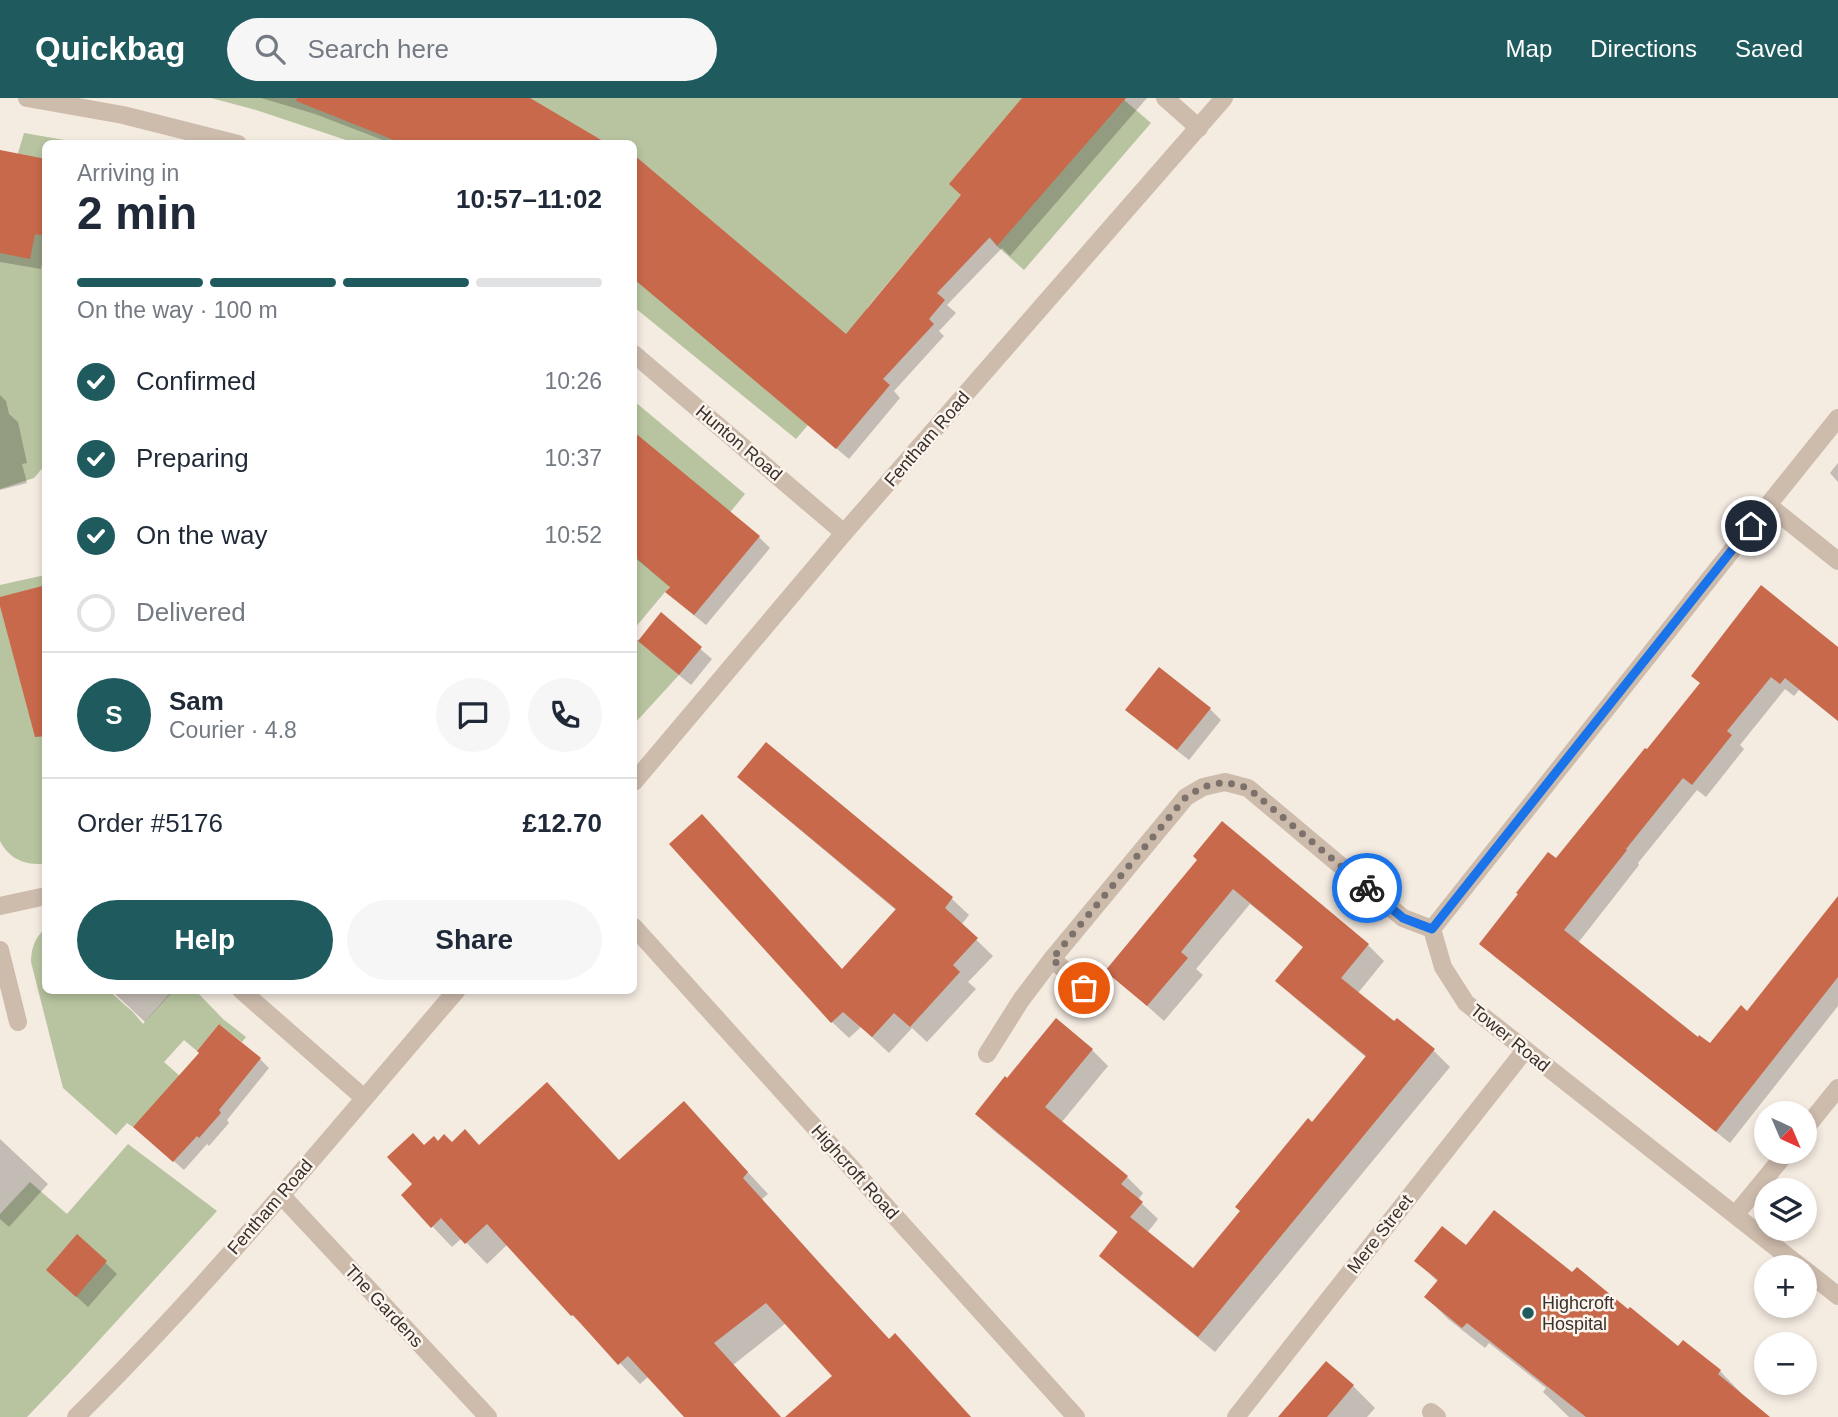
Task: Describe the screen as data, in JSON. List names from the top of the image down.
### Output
{
  "streets": {
    "street": [
      "Fentham Road",
      "Hunton Road",
      "Tower Road",
      "Highcroft Road",
      "Mere Street",
      "The Gardens"
    ]
  },
  "crossings": [
    ["Fentham Road", "Hunton Road"],
    ["Fentham Road", "The Gardens"],
    ["Tower Road", "Mere Street"]
  ],
  "places": ["Highcroft Hospital"],
  "north": "bottom right",
  "page": {
    "header": "Quickbag",
    "search": "Search here",
    "nav": ["Map", "Directions", "Saved"],
    "heading": ["2 min", "Arriving in", "10:57–11:02"],
    "panel": [
      "Sam",
      "Courier · 4.8",
      "Order #5176",
      "£12.70"
    ],
    "bar": "On the way · 100 m",
    "list": [
      ["Confirmed", "10:26"],
      ["Preparing", "10:37"],
      ["On the way", "10:52"],
      "Delivered"
    ],
    "round": "S",
    "buttons": ["Help", "Share"],
    "map_buttons": ["+", "−"]
  }
}
